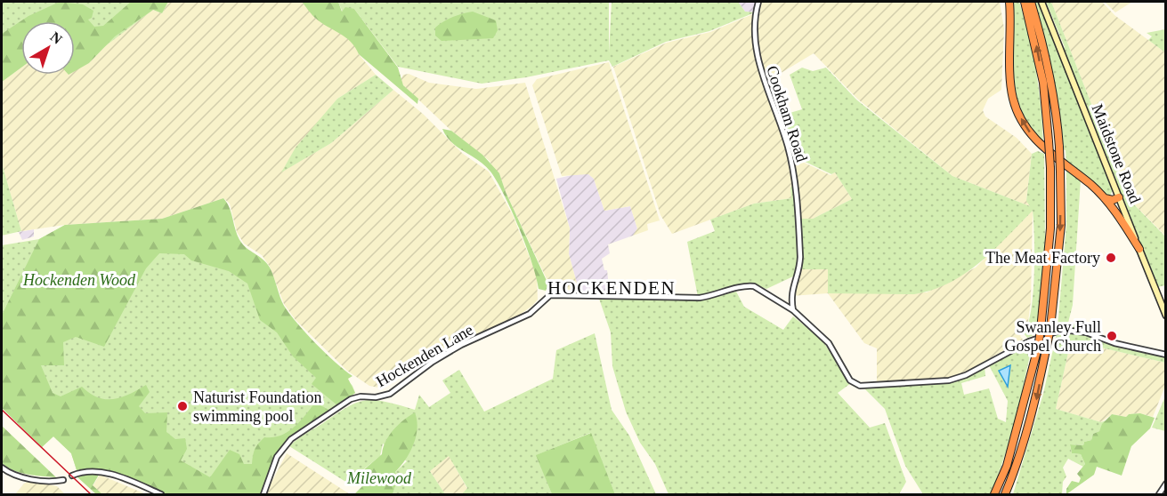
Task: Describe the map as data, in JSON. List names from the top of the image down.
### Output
{
  "streets": {
    "main road": ["Maidstone Road"],
    "street": ["Cookham Road", "Hockenden Lane"]
  },
  "districts": ["HOCKENDEN"],
  "parks": ["Hockenden Wood", "Milewood"],
  "places": ["The Meat Factory", "Swanley Full Gospel Church", "Naturist Foundation swimming pool"],
  "north": "top right"
}
